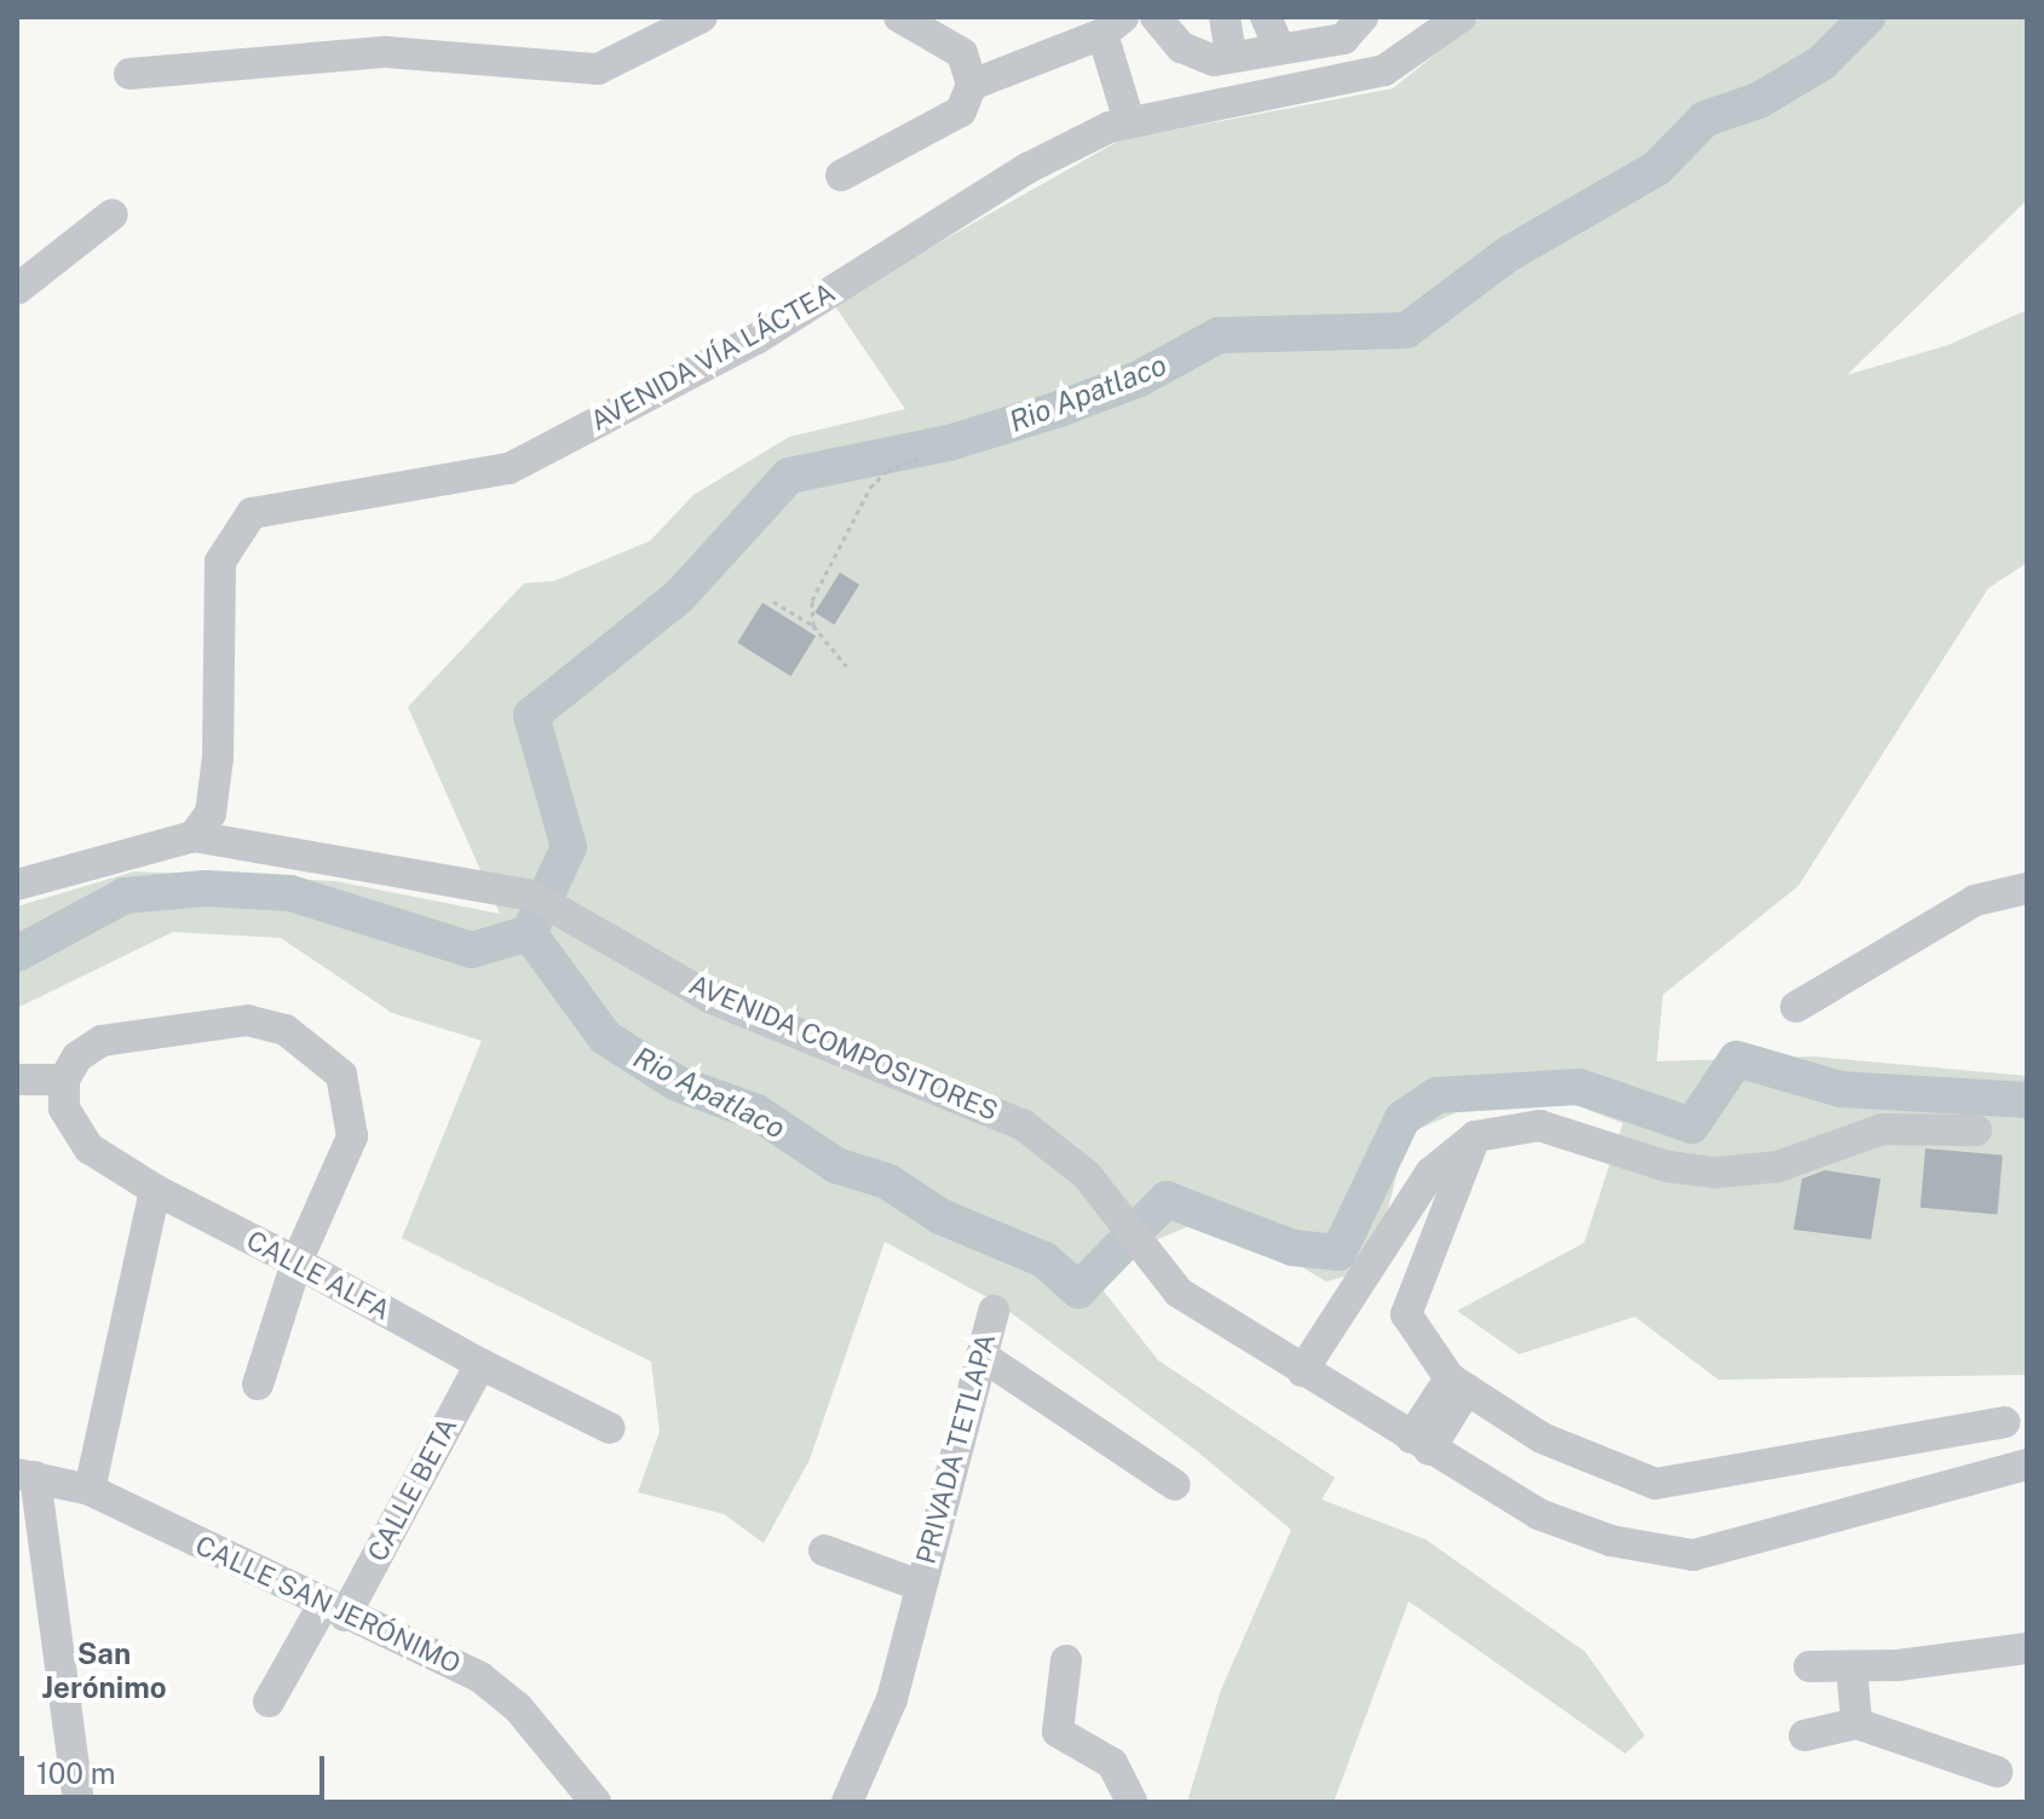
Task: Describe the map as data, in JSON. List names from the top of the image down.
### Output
{
  "streets": {
    "street": [
      "AVENIDA VÍA LÁCTEA",
      "AVENIDA COMPOSITORES",
      "CALLE ALFA",
      "PRIVADA TETLAPA",
      "CALLE BETA",
      "CALLE SAN JERÓNIMO"
    ]
  },
  "crossings": [
    ["AVENIDA VÍA LÁCTEA", "AVENIDA COMPOSITORES"],
    ["CALLE ALFA", "CALLE BETA"],
    ["CALLE BETA", "CALLE SAN JERÓNIMO"]
  ],
  "districts": ["San Jerónimo"],
  "water": ["Rio Apatlaco"],
  "scale_bar": "100 m"
}
